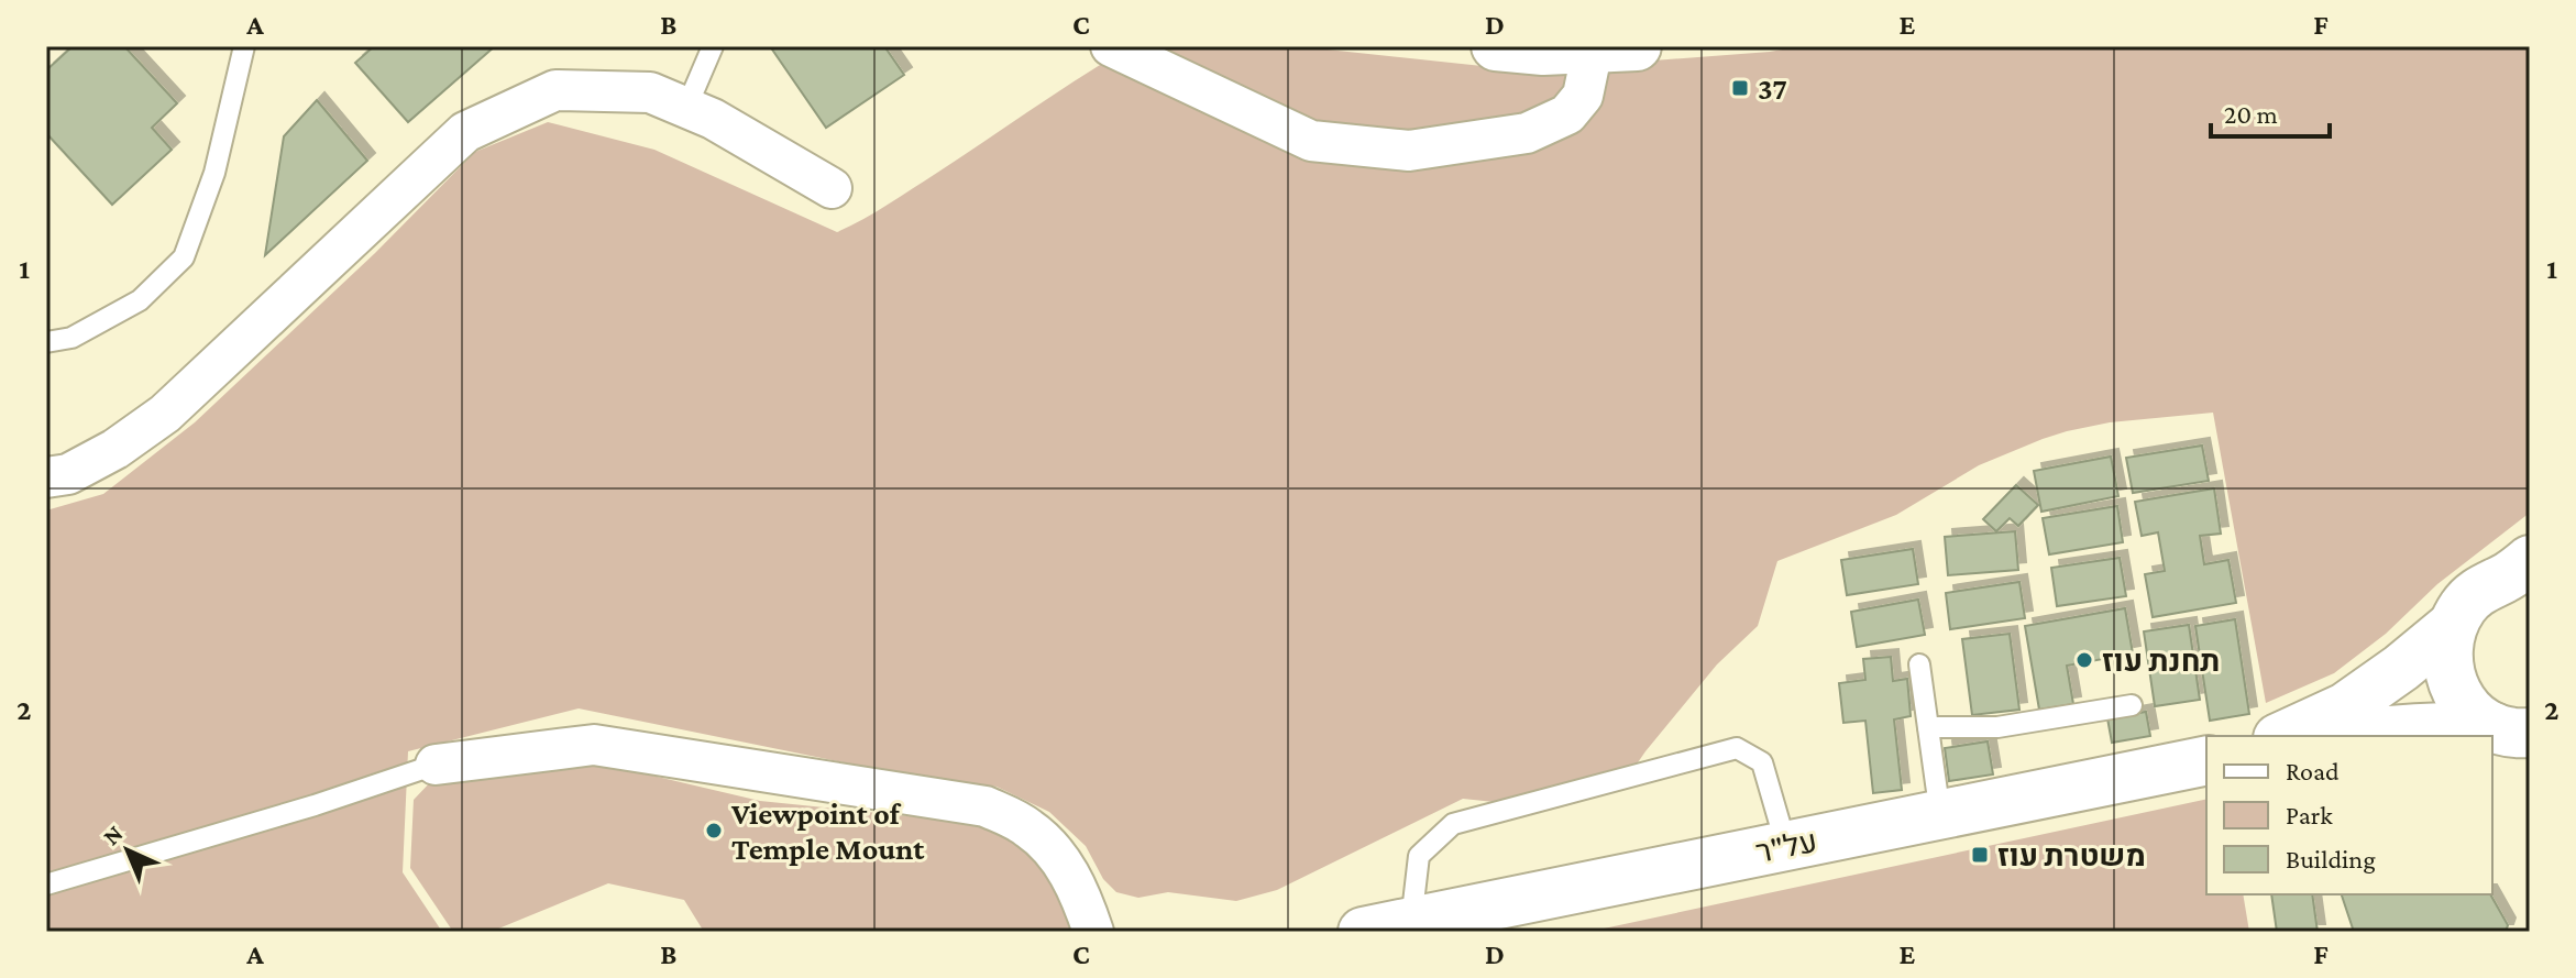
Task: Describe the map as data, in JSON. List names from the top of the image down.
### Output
{
  "streets": {
    "street": ["על\"ר"]
  },
  "places": {
    "transit": ["37", "משטרת עוז"],
    "other": ["תחנת עוז", "Viewpoint of Temple Mount"]
  },
  "legend": ["Road", "Park", "Building"],
  "scale_bar": "20 m",
  "north": "top left",
  "grid": {
    "columns": [
      "A",
      "B",
      "C",
      "D",
      "E",
      "F"
    ],
    "rows": ["1", "2"]
  }
}
